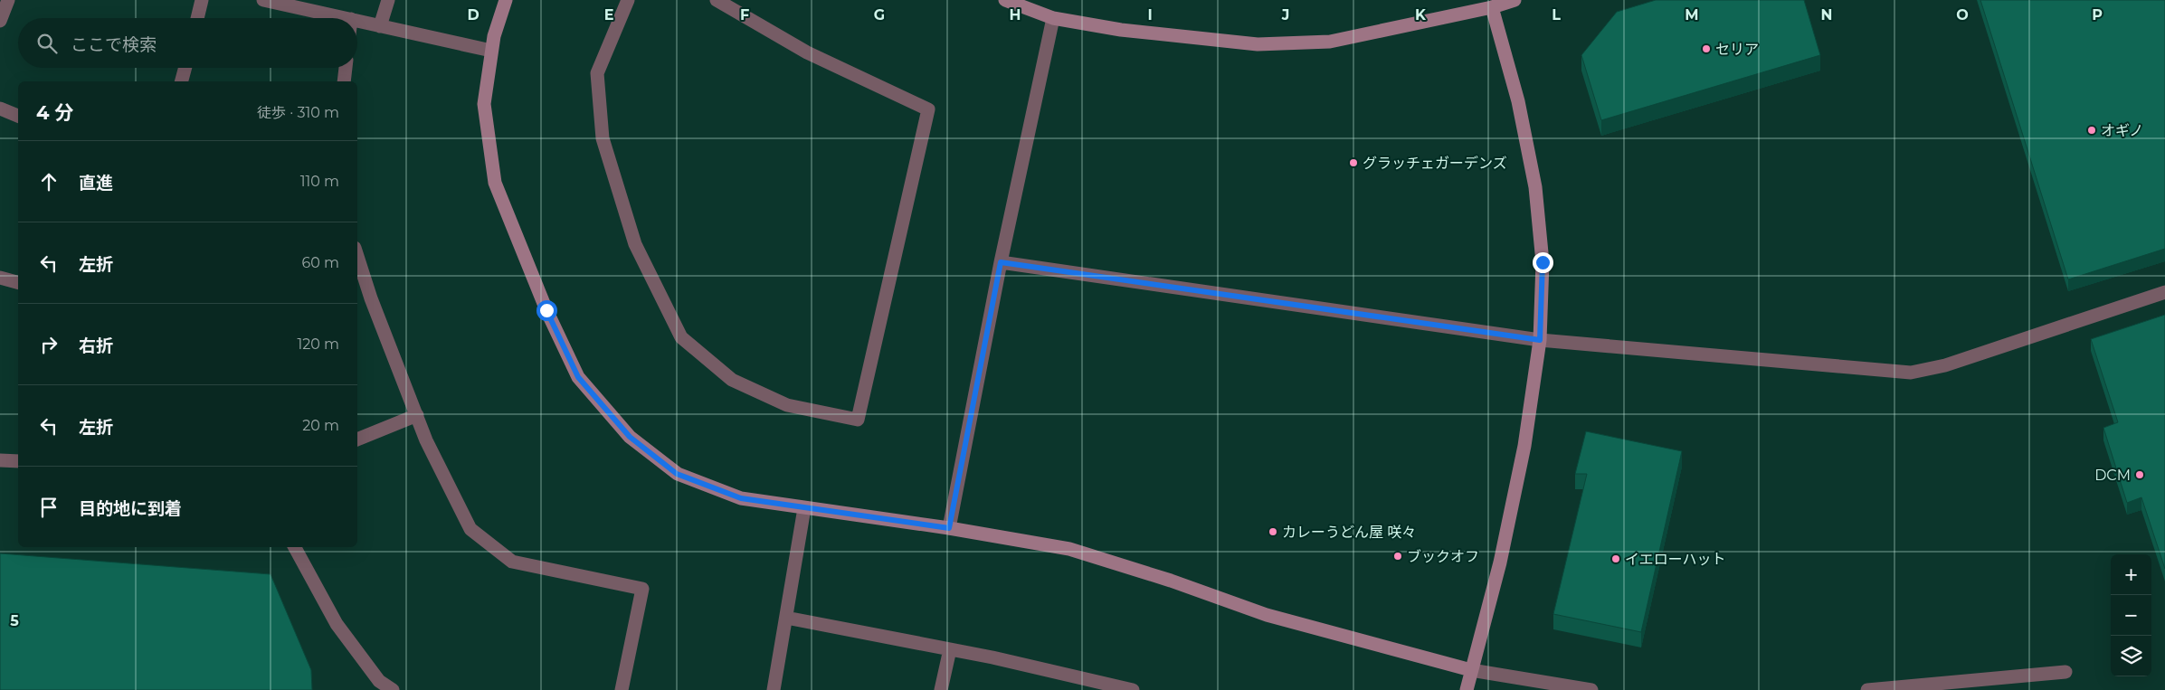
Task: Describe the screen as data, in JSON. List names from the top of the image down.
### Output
{
  "places": [
    "セリア",
    "オギノ",
    "グラッチェガーデンズ",
    "DCM",
    "カレーうどん屋 咲々",
    "ブックオフ",
    "イエローハット"
  ],
  "page": {
    "search": "ここで検索",
    "heading": ["4 分", "徒歩 · 310 m"],
    "list": [
      ["直進", "110 m"],
      ["左折", "60 m"],
      ["右折", "120 m"],
      ["左折", "20 m"],
      "目的地に到着"
    ],
    "map_buttons": ["+", "−"]
  },
  "grid": {
    "columns": [
      "D",
      "E",
      "F",
      "G",
      "H",
      "I",
      "J",
      "K",
      "L",
      "M",
      "N",
      "O",
      "P"
    ],
    "rows": ["5"]
  }
}
